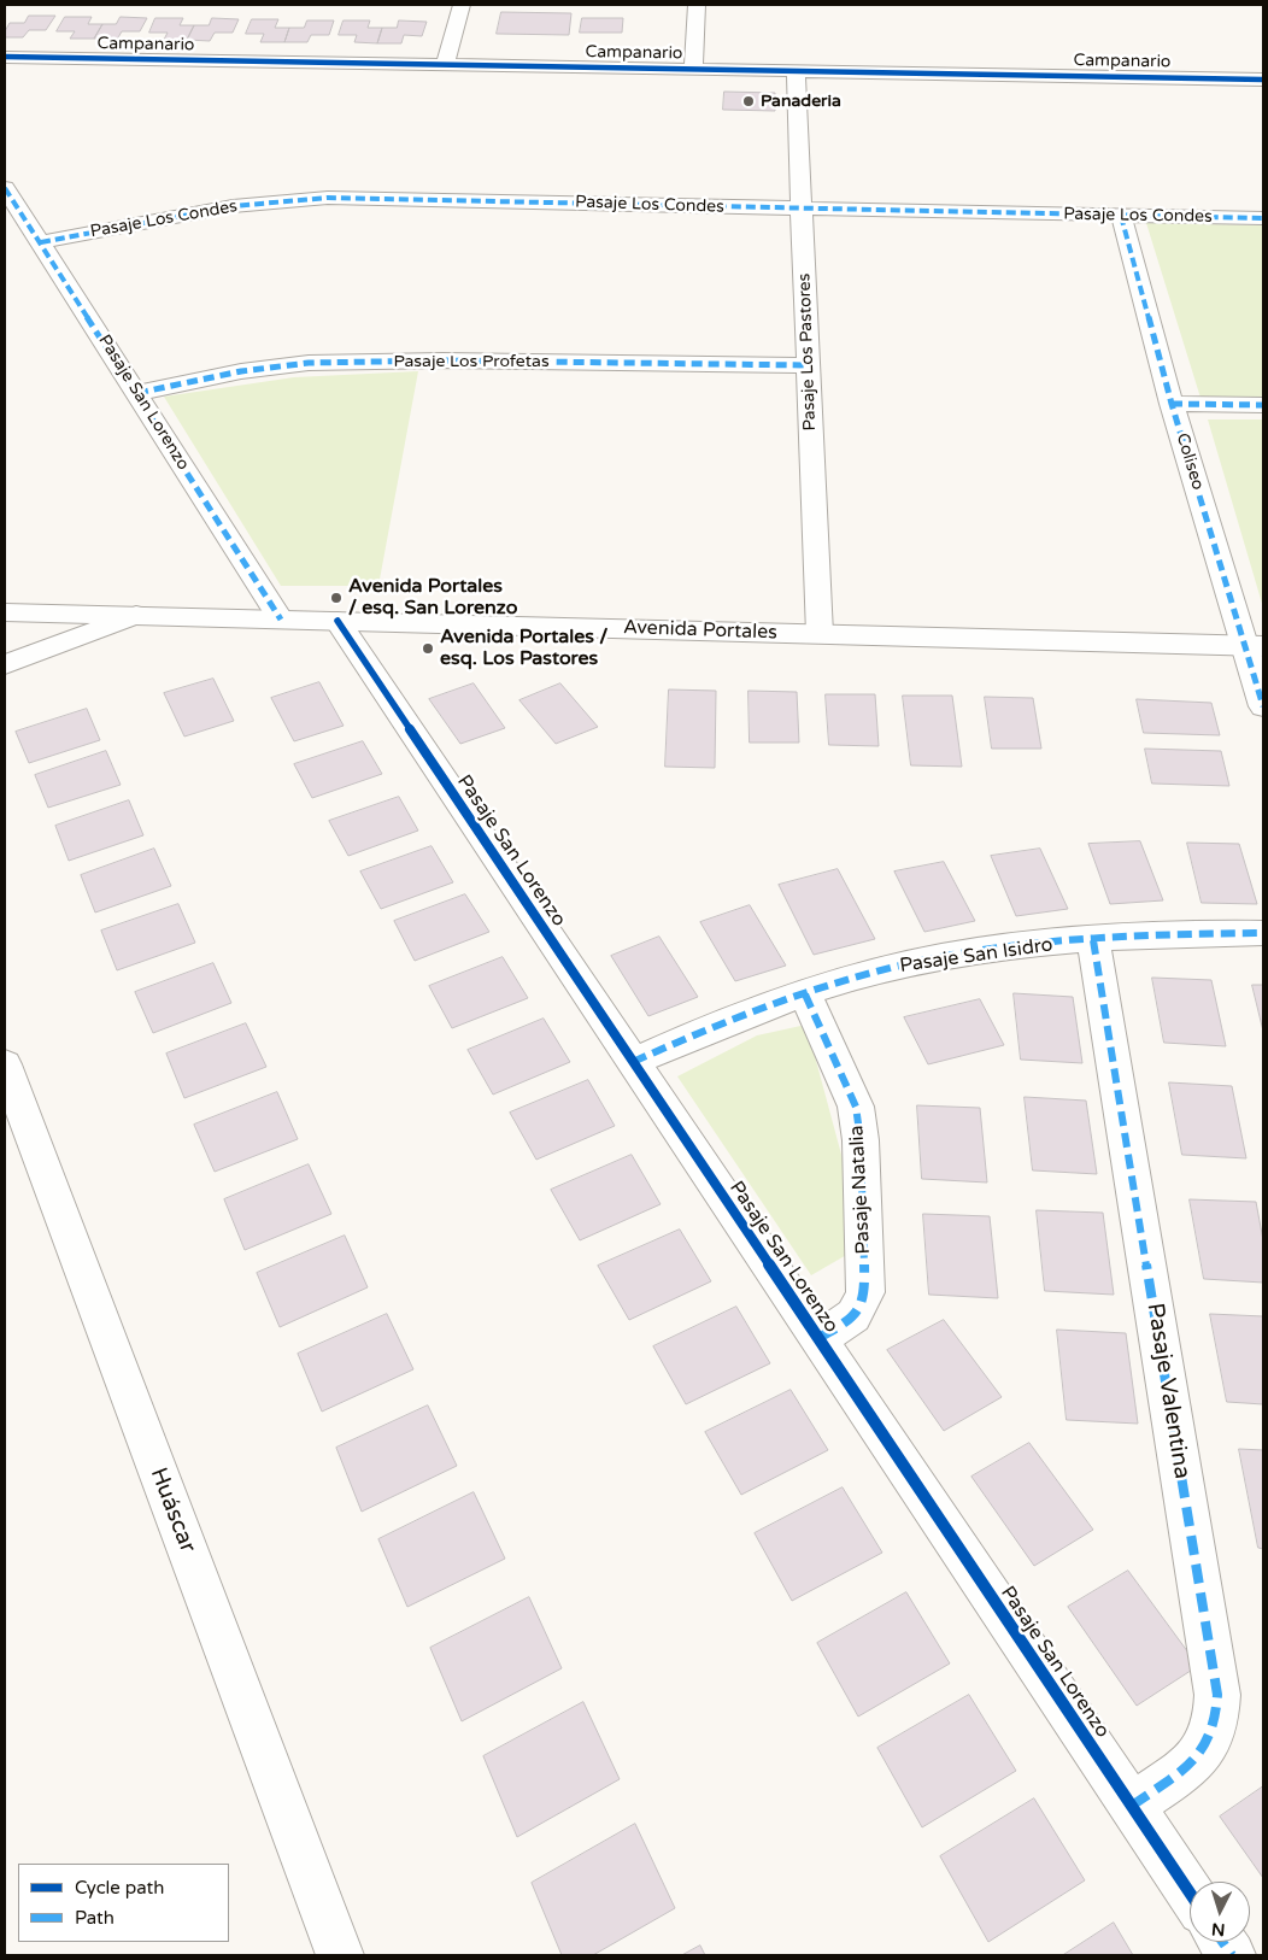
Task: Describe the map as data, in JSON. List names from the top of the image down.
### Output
{
  "streets": {
    "street": [
      "Campanario",
      "Pasaje Los Condes",
      "Pasaje Los Pastores",
      "Pasaje Los Profetas",
      "Pasaje San Lorenzo",
      "Coliseo",
      "Avenida Portales",
      "Pasaje San Isidro",
      "Pasaje Natalia",
      "Pasaje Valentina",
      "Huáscar"
    ]
  },
  "crossings": [
    ["Campanario", "Pasaje Los Pastores"],
    ["Pasaje Los Condes", "Pasaje Los Pastores"],
    ["Pasaje Los Condes", "Pasaje San Lorenzo"],
    ["Pasaje Los Condes", "Coliseo"],
    ["Pasaje Los Pastores", "Pasaje Los Profetas"],
    ["Pasaje Los Pastores", "Avenida Portales"],
    ["Pasaje Los Profetas", "Pasaje San Lorenzo"],
    ["Pasaje San Lorenzo", "Avenida Portales"],
    ["Pasaje San Lorenzo", "Pasaje San Isidro"],
    ["Pasaje San Lorenzo", "Pasaje Natalia"],
    ["Pasaje San Lorenzo", "Pasaje Valentina"],
    ["Coliseo", "Avenida Portales"],
    ["Pasaje San Isidro", "Pasaje Natalia"],
    ["Pasaje San Isidro", "Pasaje Valentina"]
  ],
  "places": ["Panaderia", "Avenida Portales / esq. San Lorenzo", "Avenida Portales / esq. Los Pastores"],
  "legend": ["Cycle path", "Path"],
  "north": "bottom"
}
